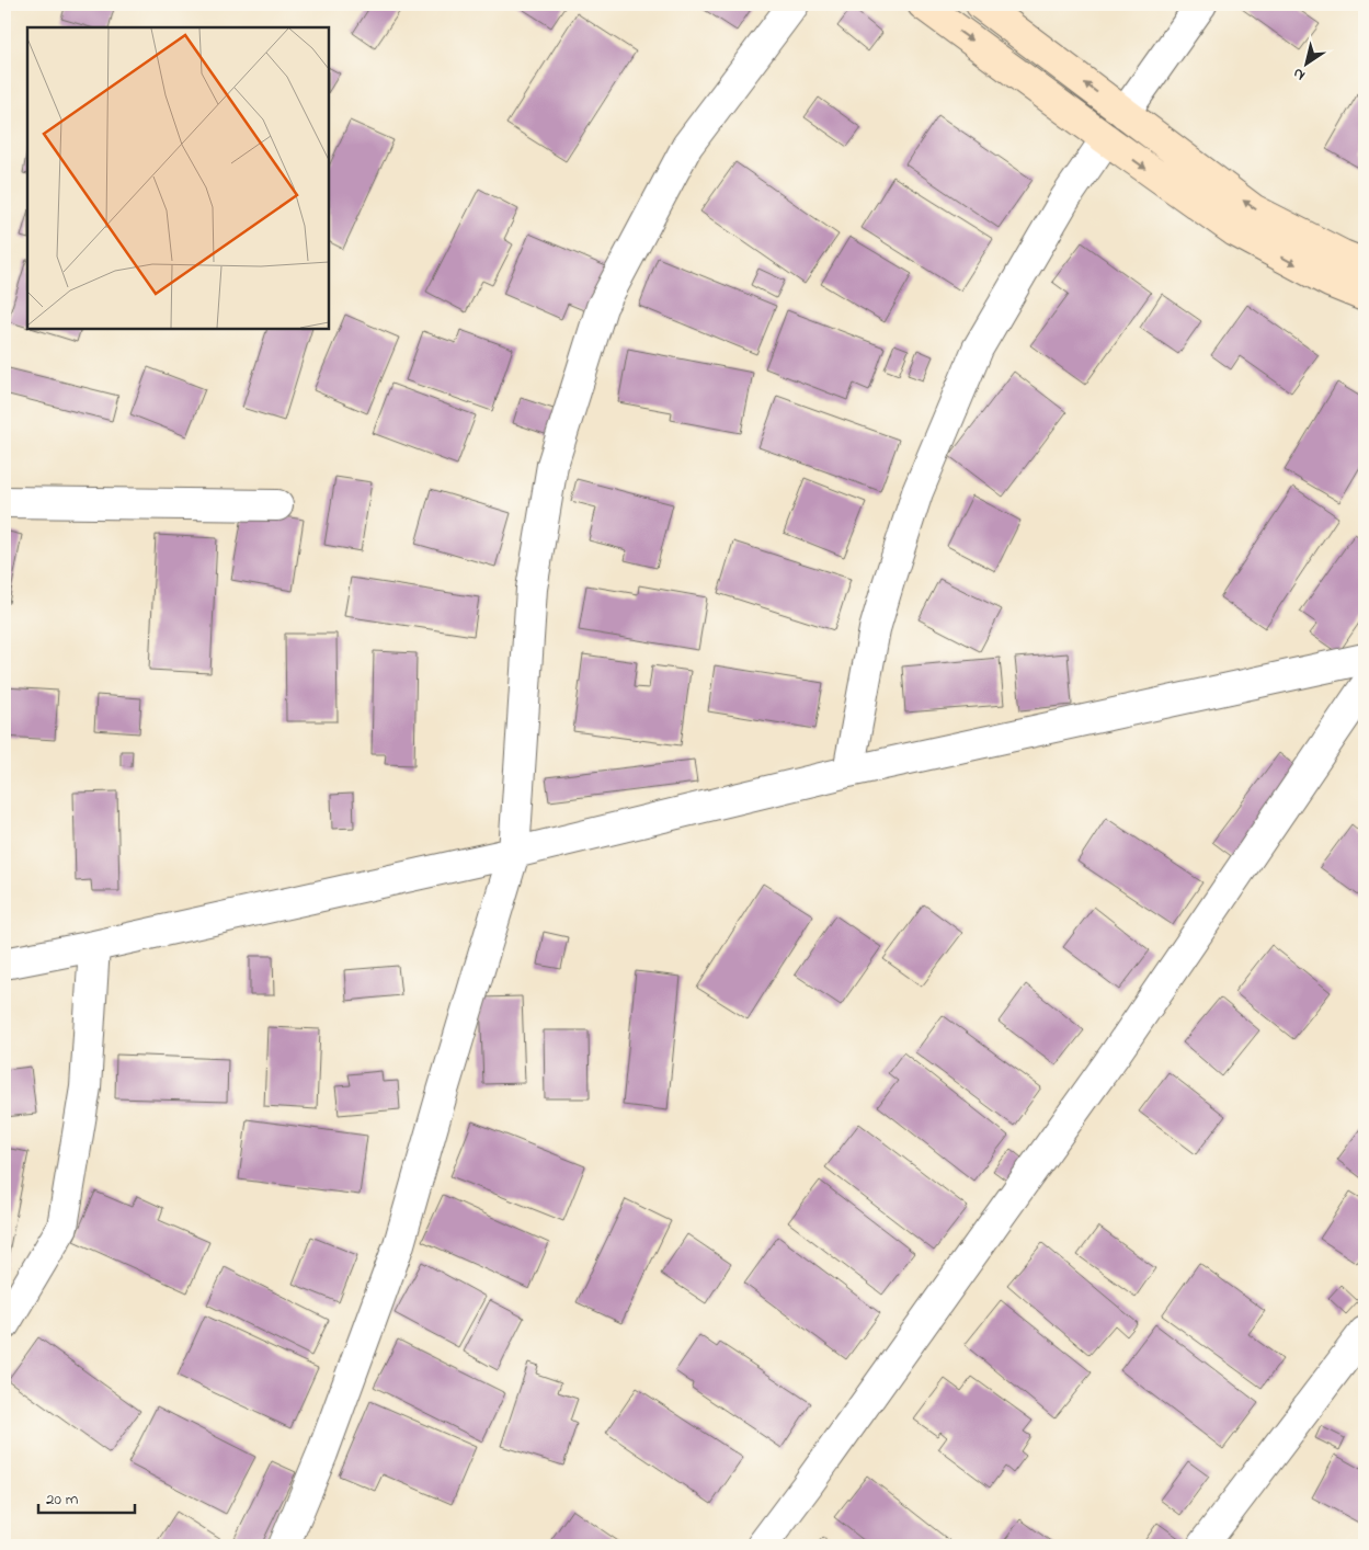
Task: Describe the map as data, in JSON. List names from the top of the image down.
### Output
{
  "scale_bar": "20 m",
  "north": "bottom left"
}
